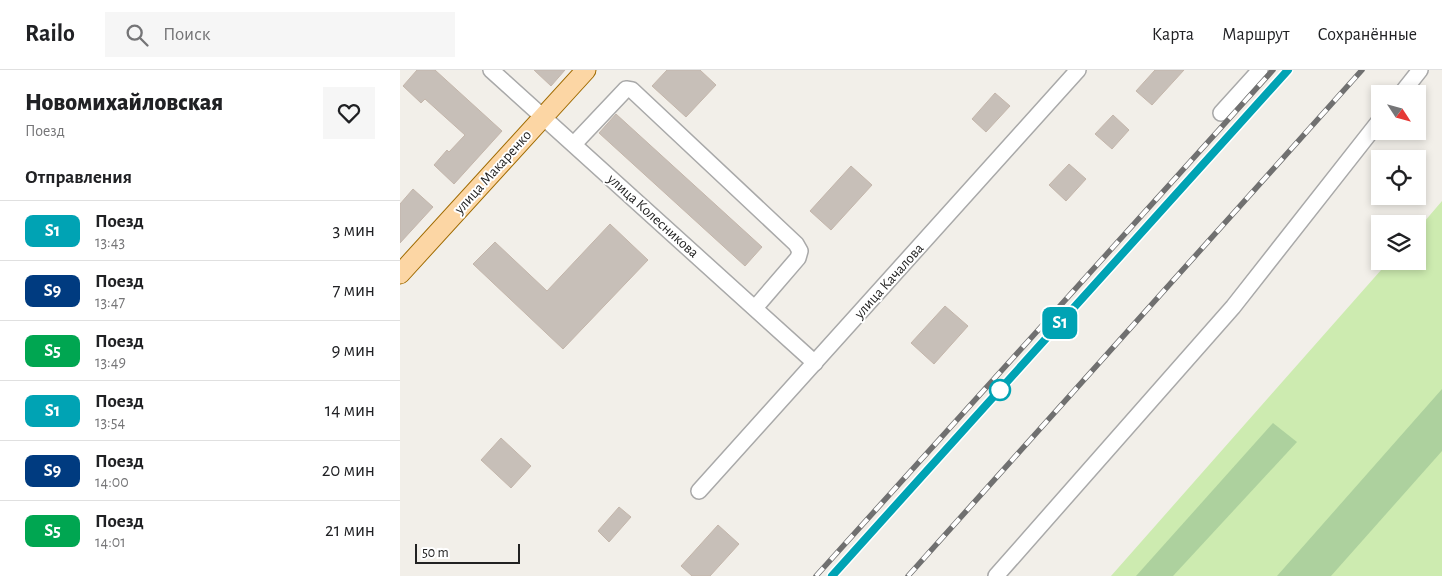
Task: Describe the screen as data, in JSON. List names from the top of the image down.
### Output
{
  "streets": {
    "main road": ["улица Макаренко"],
    "street": ["улица Колесникова", "улица Качалова"]
  },
  "crossings": [
    ["улица Макаренко", "улица Колесникова"],
    ["улица Колесникова", "улица Качалова"]
  ],
  "scale_bar": "50 m",
  "north": "bottom right",
  "page": {
    "header": "Railo",
    "search": "Поиск",
    "nav": ["Карта", "Маршрут", "Сохранённые"],
    "heading": [
      ["Новомихайловская", "Поезд"],
      "Отправления"
    ],
    "on_map": "S1",
    "list": [
      {
        "mark": "S1",
        "name": "Поезд",
        "note": "13:43",
        "value": "3 мин"
      },
      {
        "mark": "S9",
        "name": "Поезд",
        "note": "13:47",
        "value": "7 мин"
      },
      {
        "mark": "S5",
        "name": "Поезд",
        "note": "13:49",
        "value": "9 мин"
      },
      {
        "mark": "S1",
        "name": "Поезд",
        "note": "13:54",
        "value": "14 мин"
      },
      {
        "mark": "S9",
        "name": "Поезд",
        "note": "14:00",
        "value": "20 мин"
      },
      {
        "mark": "S5",
        "name": "Поезд",
        "note": "14:01",
        "value": "21 мин"
      }
    ],
    "scale": "50 m"
  }
}
